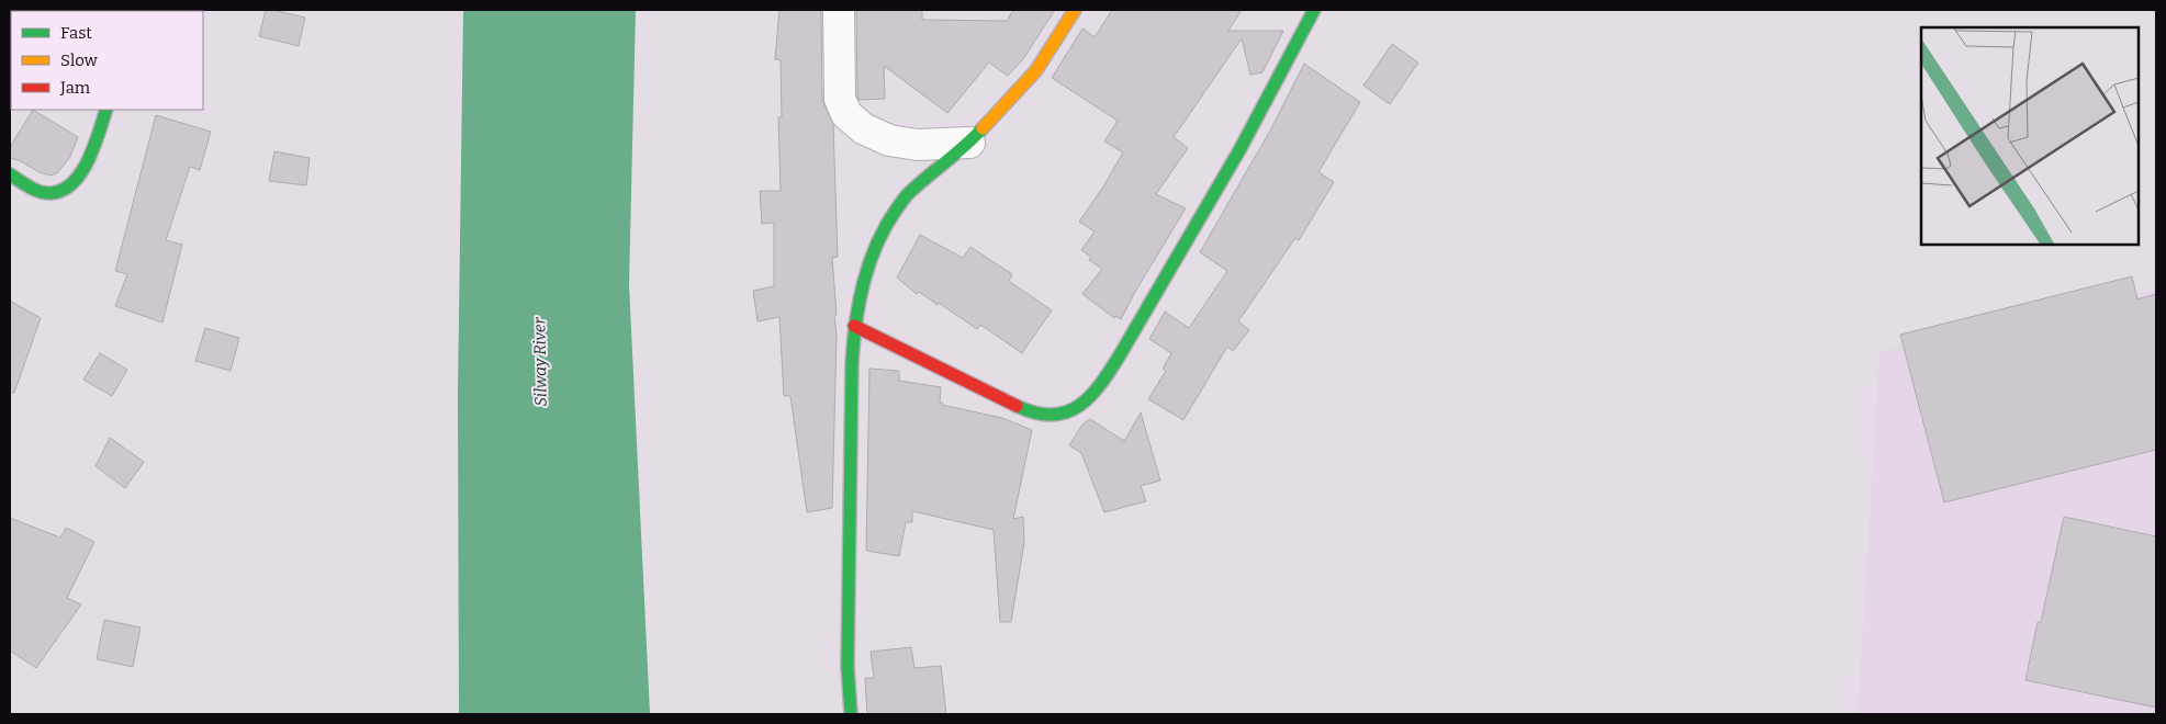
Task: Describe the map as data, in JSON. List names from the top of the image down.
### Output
{
  "water": ["Silway River"],
  "legend": ["Fast", "Slow", "Jam"]
}
